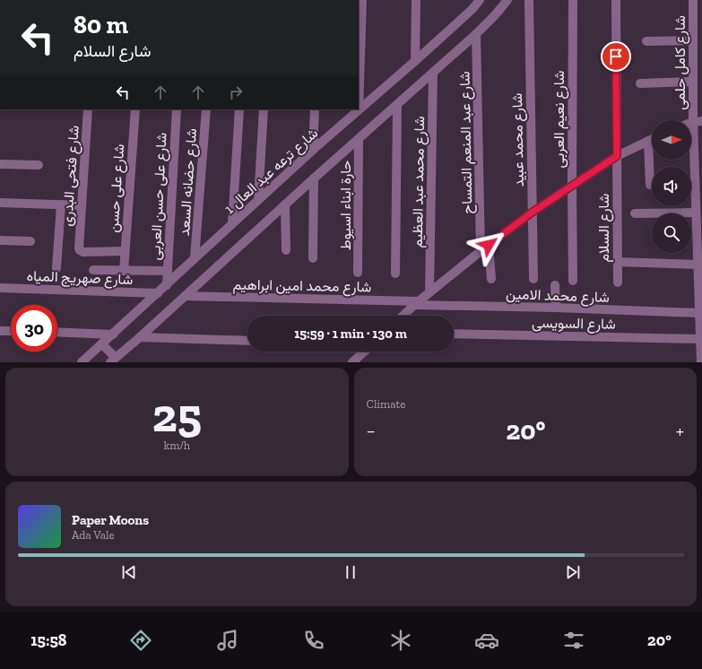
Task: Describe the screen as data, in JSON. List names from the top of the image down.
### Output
{
  "streets": {
    "street": [
      "شارع كامل حلمى",
      "شارع نعيم العربى",
      "شارع محمد عبيد",
      "شارع عبد المنعم التمساح",
      "شارع ترعه عبد العال 1",
      "شارع فتحى البدرى",
      "شارع حضانه السعد",
      "شارع محمد عبد العظيم",
      "شارع على حسن",
      "شارع على حسن العربى",
      "حارة ابناء اسيوط",
      "شارع السلام",
      "شارع صهريج المياه",
      "شارع محمد امين ابراهيم",
      "شارع محمد الامين",
      "شارع السويسى"
    ]
  },
  "crossings": [
    ["شارع كامل حلمى", "شارع محمد الامين"],
    ["شارع كامل حلمى", "شارع السويسى"],
    ["شارع ترعه عبد العال 1", "شارع حضانه السعد"],
    ["شارع ترعه عبد العال 1", "شارع على حسن العربى"],
    ["شارع ترعه عبد العال 1", "شارع صهريج المياه"],
    ["شارع فتحى البدرى", "شارع على حسن"],
    ["شارع محمد امين ابراهيم", "شارع محمد الامين"]
  ],
  "north": "right",
  "page": {
    "turn": ["80 m", "شارع السلام"],
    "limit": "30",
    "trip": "15:59 · 1 min · 130 m",
    "tile": [
      ["25", "km/h"],
      "Climate"
    ],
    "heat": ["−", "20°", "+"],
    "song": ["Paper Moons", "Ada Vale"],
    "tabs": ["15:58", "20°"]
  }
}
